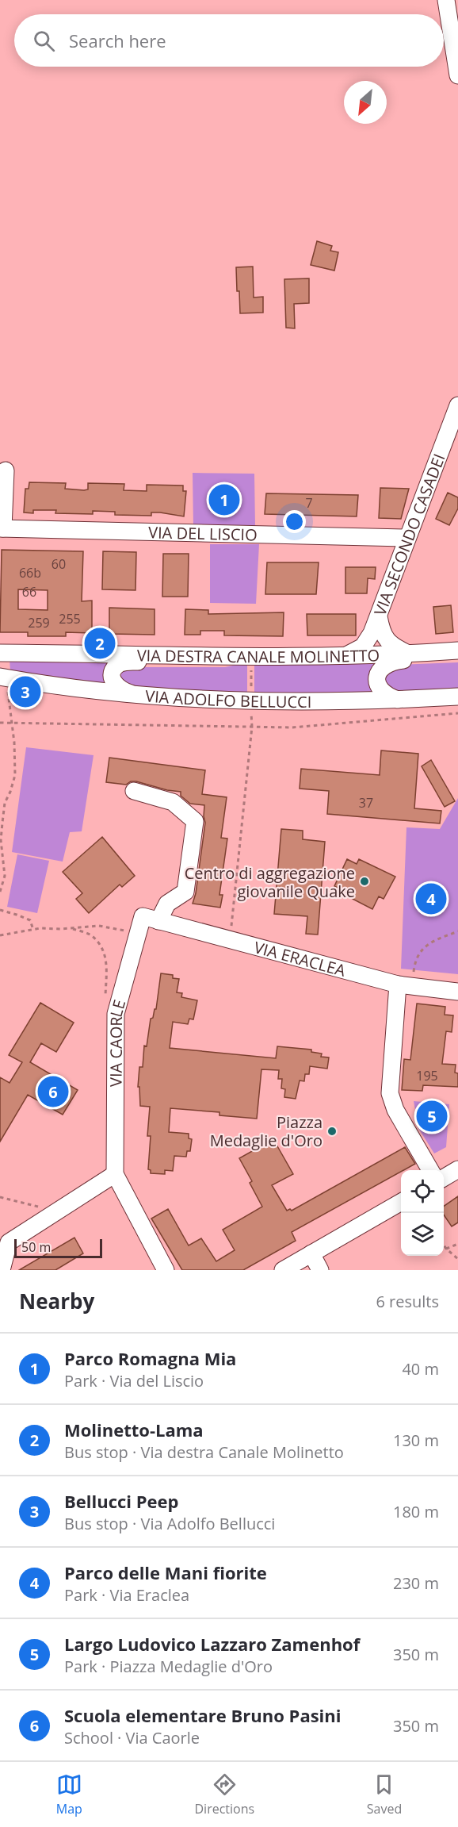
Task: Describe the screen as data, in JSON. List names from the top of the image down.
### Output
{
  "streets": {
    "street": [
      "VIA DEL LISCIO",
      "VIA SECONDO CASADEI",
      "VIA DESTRA CANALE MOLINETTO",
      "VIA ADOLFO BELLUCCI",
      "VIA ERACLEA",
      "VIA CAORLE"
    ]
  },
  "crossings": [
    ["VIA DEL LISCIO", "VIA SECONDO CASADEI"],
    ["VIA SECONDO CASADEI", "VIA DESTRA CANALE MOLINETTO"],
    ["VIA ERACLEA", "VIA CAORLE"]
  ],
  "places": ["Centro di aggregazione giovanile Quake", "Piazza Medaglie d'Oro"],
  "house_numbers": [
    "7",
    "60",
    "66b",
    "66",
    "255",
    "259",
    "37",
    "195"
  ],
  "scale_bar": "50 m",
  "north": "bottom left",
  "page": {
    "search": "Search here",
    "pins": [
      "1",
      "2",
      "3",
      "4",
      "6",
      "5"
    ],
    "scale": "50 m",
    "heading": ["Nearby", "6 results"],
    "list": [
      {
        "mark": "1",
        "name": "Parco Romagna Mia",
        "note": "Park · Via del Liscio",
        "value": "40 m"
      },
      {
        "mark": "2",
        "name": "Molinetto-Lama",
        "note": "Bus stop · Via destra Canale Molinetto",
        "value": "130 m"
      },
      {
        "mark": "3",
        "name": "Bellucci Peep",
        "note": "Bus stop · Via Adolfo Bellucci",
        "value": "180 m"
      },
      {
        "mark": "4",
        "name": "Parco delle Mani fiorite",
        "note": "Park · Via Eraclea",
        "value": "230 m"
      },
      {
        "mark": "5",
        "name": "Largo Ludovico Lazzaro Zamenhof",
        "note": "Park · Piazza Medaglie d'Oro",
        "value": "350 m"
      },
      {
        "mark": "6",
        "name": "Scuola elementare Bruno Pasini",
        "note": "School · Via Caorle",
        "value": "350 m"
      }
    ],
    "nav": ["Map", "Directions", "Saved"]
  }
}
